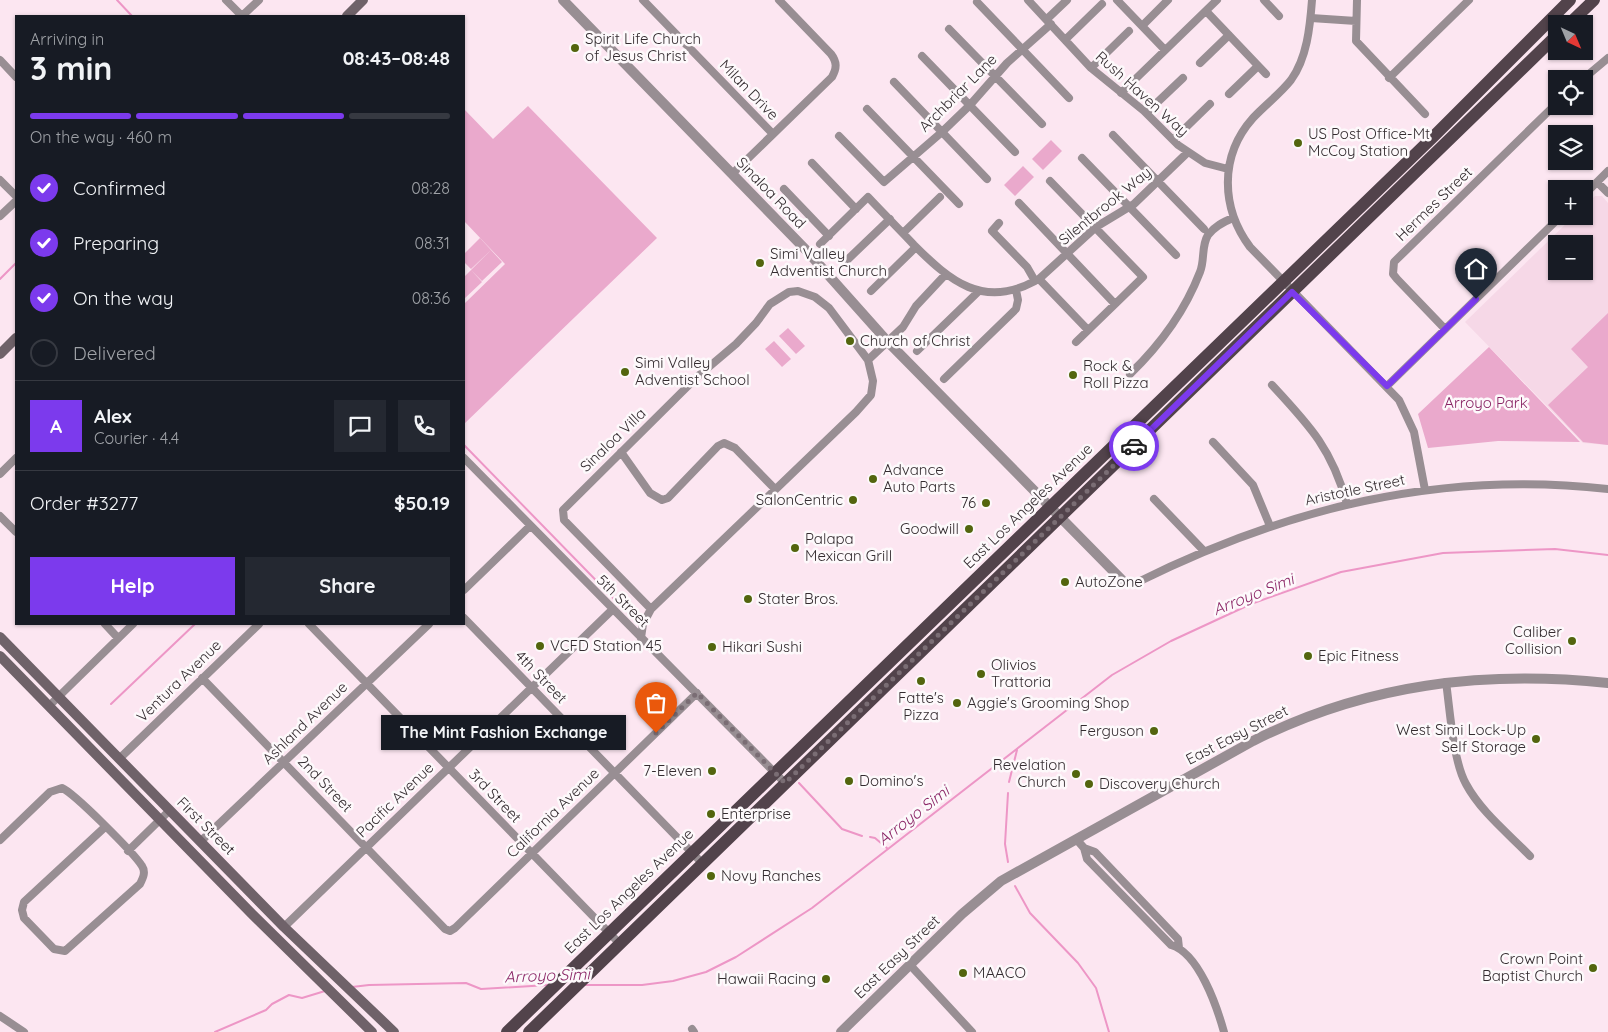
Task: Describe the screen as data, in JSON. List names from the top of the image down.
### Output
{
  "streets": {
    "main road": ["East Los Angeles Avenue", "First Street"],
    "street": [
      "Milan Drive",
      "Archbriar Lane",
      "Rush Haven Way",
      "Sinaloa Road",
      "Hermes Street",
      "Silentbrook Way",
      "Sinaloa Villa",
      "Aristotle Street",
      "5th Street",
      "4th Street",
      "Ventura Avenue",
      "Ashland Avenue",
      "East Easy Street",
      "2nd Street",
      "3rd Street",
      "Pacific Avenue",
      "California Avenue"
    ]
  },
  "crossings": [
    ["Archbriar Lane", "Rush Haven Way"],
    ["Rush Haven Way", "Silentbrook Way"],
    ["Sinaloa Road", "Aristotle Street"],
    ["Sinaloa Road", "East Los Angeles Avenue"],
    ["Sinaloa Villa", "5th Street"],
    ["East Los Angeles Avenue", "5th Street"],
    ["East Los Angeles Avenue", "4th Street"],
    ["East Los Angeles Avenue", "3rd Street"],
    ["5th Street", "Pacific Avenue"],
    ["5th Street", "California Avenue"],
    ["4th Street", "Pacific Avenue"],
    ["4th Street", "California Avenue"],
    ["Ventura Avenue", "2nd Street"],
    ["Ventura Avenue", "First Street"],
    ["Ashland Avenue", "2nd Street"],
    ["Ashland Avenue", "3rd Street"],
    ["Ashland Avenue", "First Street"],
    ["2nd Street", "Pacific Avenue"],
    ["2nd Street", "California Avenue"],
    ["3rd Street", "Pacific Avenue"],
    ["3rd Street", "California Avenue"],
    ["Pacific Avenue", "First Street"]
  ],
  "water": ["Arroyo Simi"],
  "parks": ["Arroyo Park"],
  "places": [
    "Spirit Life Church of Jesus Christ",
    "US Post Office-Mt McCoy Station",
    "Simi Valley Adventist Church",
    "Church of Christ",
    "Simi Valley Adventist School",
    "Rock & Roll Pizza",
    "Advance Auto Parts",
    "SalonCentric",
    "76",
    "Goodwill",
    "Palapa Mexican Grill",
    "AutoZone",
    "Stater Bros.",
    "Caliber Collision",
    "VCFD Station 45",
    "Hikari Sushi",
    "Epic Fitness",
    "Olivios Trattoria",
    "Fatte's Pizza",
    "Aggie's Grooming Shop",
    "Ferguson",
    "The Mint Fashion Exchange",
    "West Simi Lock-Up Self Storage",
    "7-Eleven",
    "Revelation Church",
    "Domino's",
    "Discovery Church",
    "Enterprise",
    "Novy Ranches",
    "Crown Point Baptist Church",
    "MAACO",
    "Hawaii Racing"
  ],
  "north": "bottom right",
  "page": {
    "map_buttons": ["+", "−"],
    "heading": ["3 min", "Arriving in", "08:43–08:48"],
    "panel": [
      "Alex",
      "Courier · 4.4",
      "Order #3277",
      "$50.19"
    ],
    "bar": "On the way · 460 m",
    "list": [
      ["Confirmed", "08:28"],
      ["Preparing", "08:31"],
      ["On the way", "08:36"],
      "Delivered"
    ],
    "round": "A",
    "buttons": ["Help", "Share"],
    "bubble": "The Mint Fashion Exchange"
  }
}
